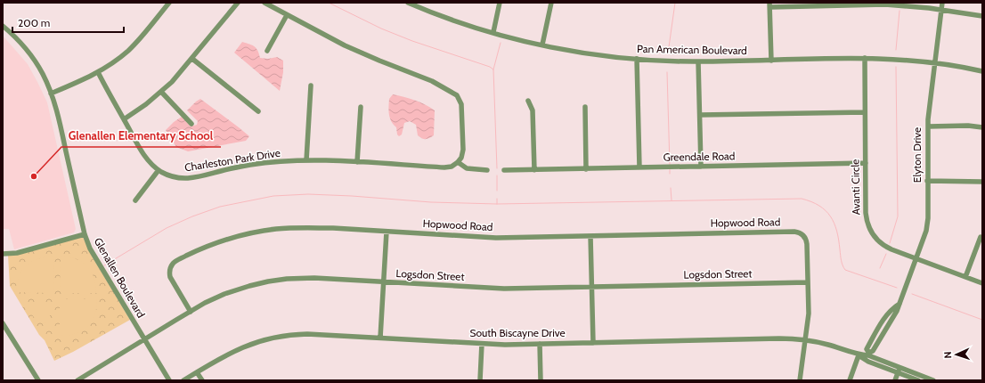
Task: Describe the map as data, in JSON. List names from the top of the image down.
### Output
{
  "streets": {
    "street": [
      "Pan American Boulevard",
      "Elyton Drive",
      "Greendale Road",
      "Charleston Park Drive",
      "Avanti Circle",
      "Hopwood Road",
      "Logsdon Street",
      "Glenallen Boulevard",
      "South Biscayne Drive"
    ]
  },
  "crossings": [
    ["Pan American Boulevard", "Elyton Drive"],
    ["Pan American Boulevard", "Avanti Circle"],
    ["Elyton Drive", "Avanti Circle"],
    ["Elyton Drive", "South Biscayne Drive"],
    ["Greendale Road", "Avanti Circle"],
    ["Hopwood Road", "Logsdon Street"],
    ["Logsdon Street", "Glenallen Boulevard"]
  ],
  "places": ["Glenallen Elementary School"],
  "scale_bar": "200 m",
  "north": "left"
}
